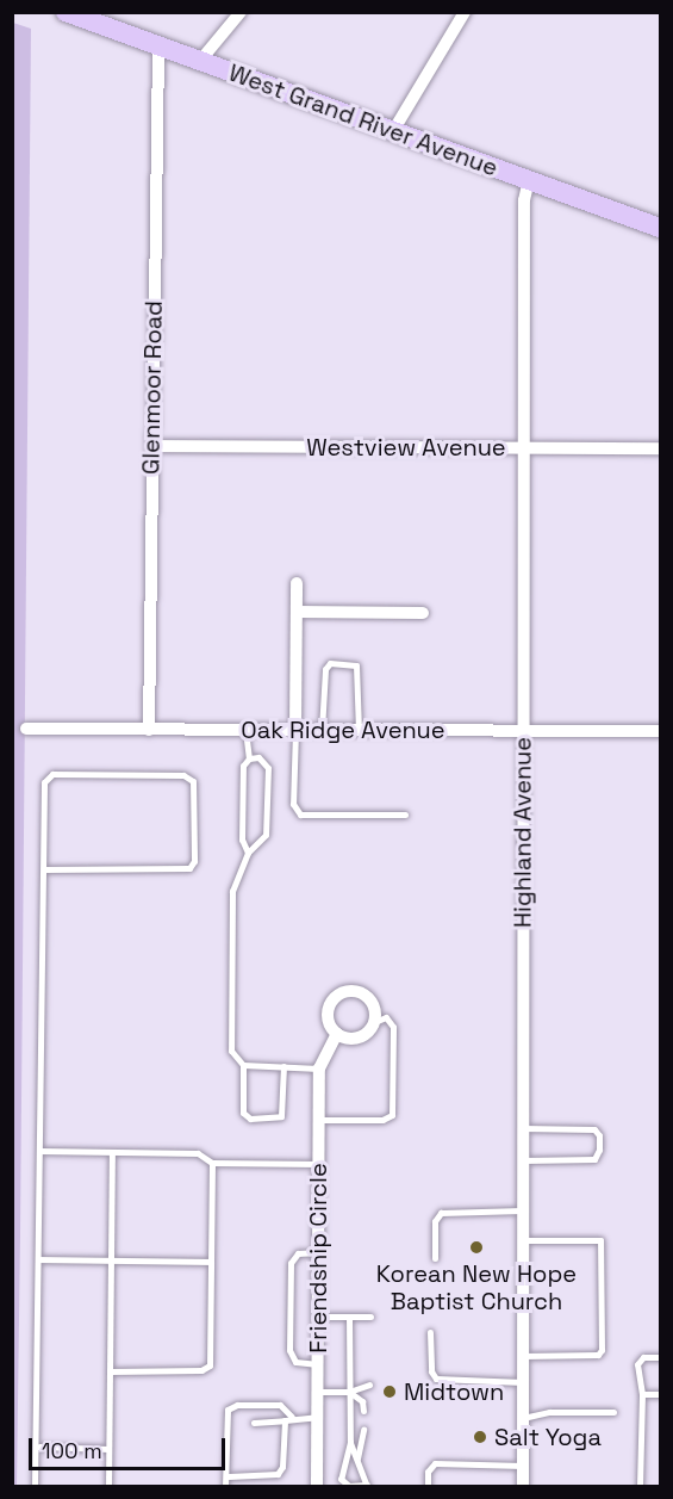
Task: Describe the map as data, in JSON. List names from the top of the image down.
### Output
{
  "streets": {
    "main road": ["West Grand River Avenue"],
    "street": [
      "Glenmoor Road",
      "Westview Avenue",
      "Oak Ridge Avenue",
      "Highland Avenue",
      "Friendship Circle"
    ]
  },
  "crossings": [
    ["West Grand River Avenue", "Glenmoor Road"],
    ["West Grand River Avenue", "Highland Avenue"],
    ["Glenmoor Road", "Westview Avenue"],
    ["Glenmoor Road", "Oak Ridge Avenue"],
    ["Westview Avenue", "Highland Avenue"],
    ["Oak Ridge Avenue", "Highland Avenue"]
  ],
  "places": ["Korean New Hope Baptist Church", "Midtown", "Salt Yoga"],
  "scale_bar": "100 m"
}
